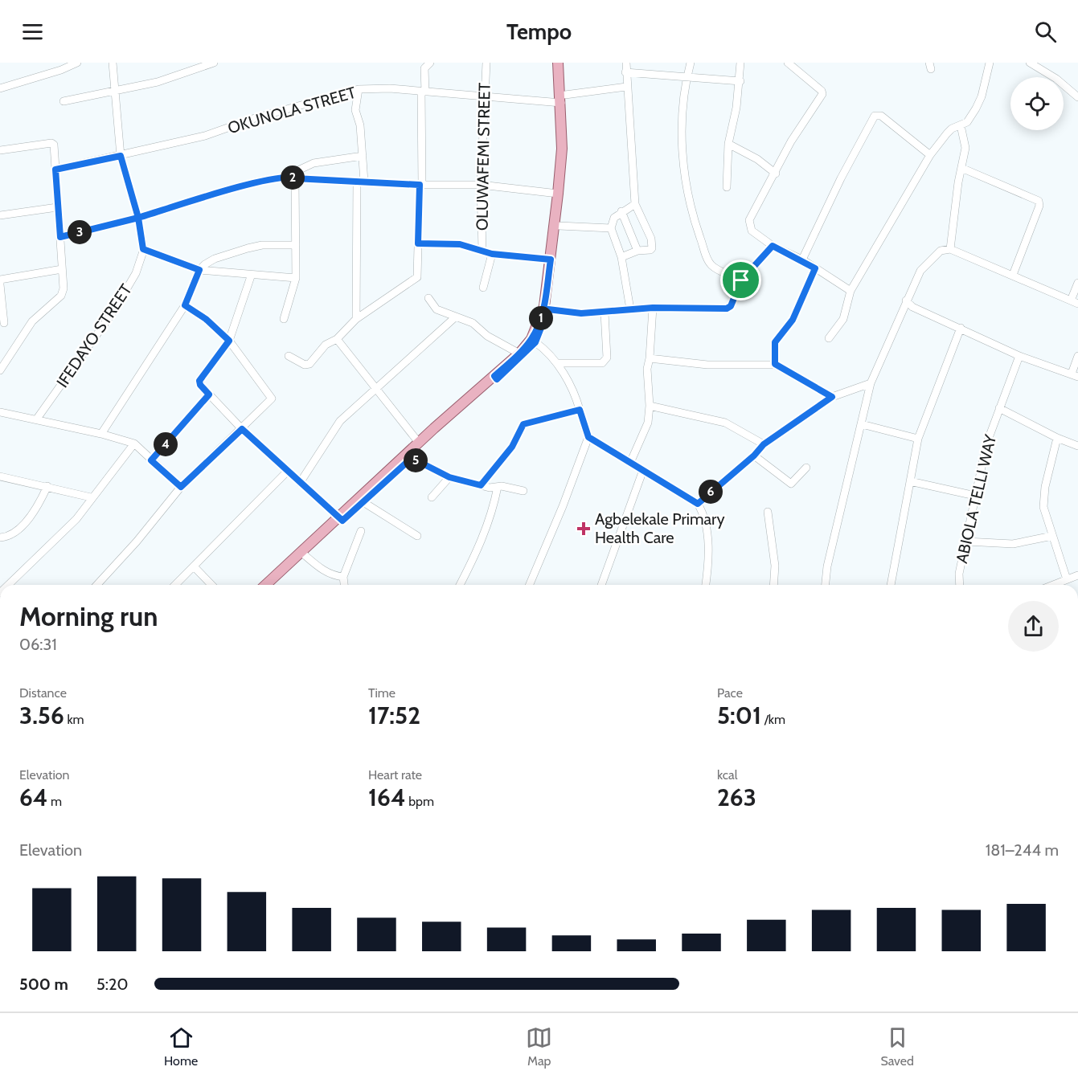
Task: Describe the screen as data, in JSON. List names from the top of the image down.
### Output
{
  "streets": {
    "street": [
      "OKUNOLA STREET",
      "OLUWAFEMI STREET",
      "IFEDAYO STREET",
      "ABIOLA TELLI WAY"
    ]
  },
  "crossings": [
    ["OKUNOLA STREET", "OLUWAFEMI STREET"]
  ],
  "places": {
    "health": ["Agbelekale Primary Health Care"]
  },
  "page": {
    "header": "Tempo",
    "pins": [
      "2",
      "3",
      "1",
      "4",
      "5",
      "6"
    ],
    "heading": ["Morning run", "06:31"],
    "stats": [
      ["Distance", "3.56 km"],
      ["Time", "17:52"],
      ["Pace", "5:01 /km"],
      ["Elevation", "64 m"],
      ["Heart rate", "164 bpm"],
      ["kcal", "263"]
    ],
    "chart": ["Elevation", "181–244 m"],
    "list": [
      {
        "name": "500 m",
        "note": "5:20"
      }
    ],
    "tabs": ["Home", "Map", "Saved"]
  }
}
